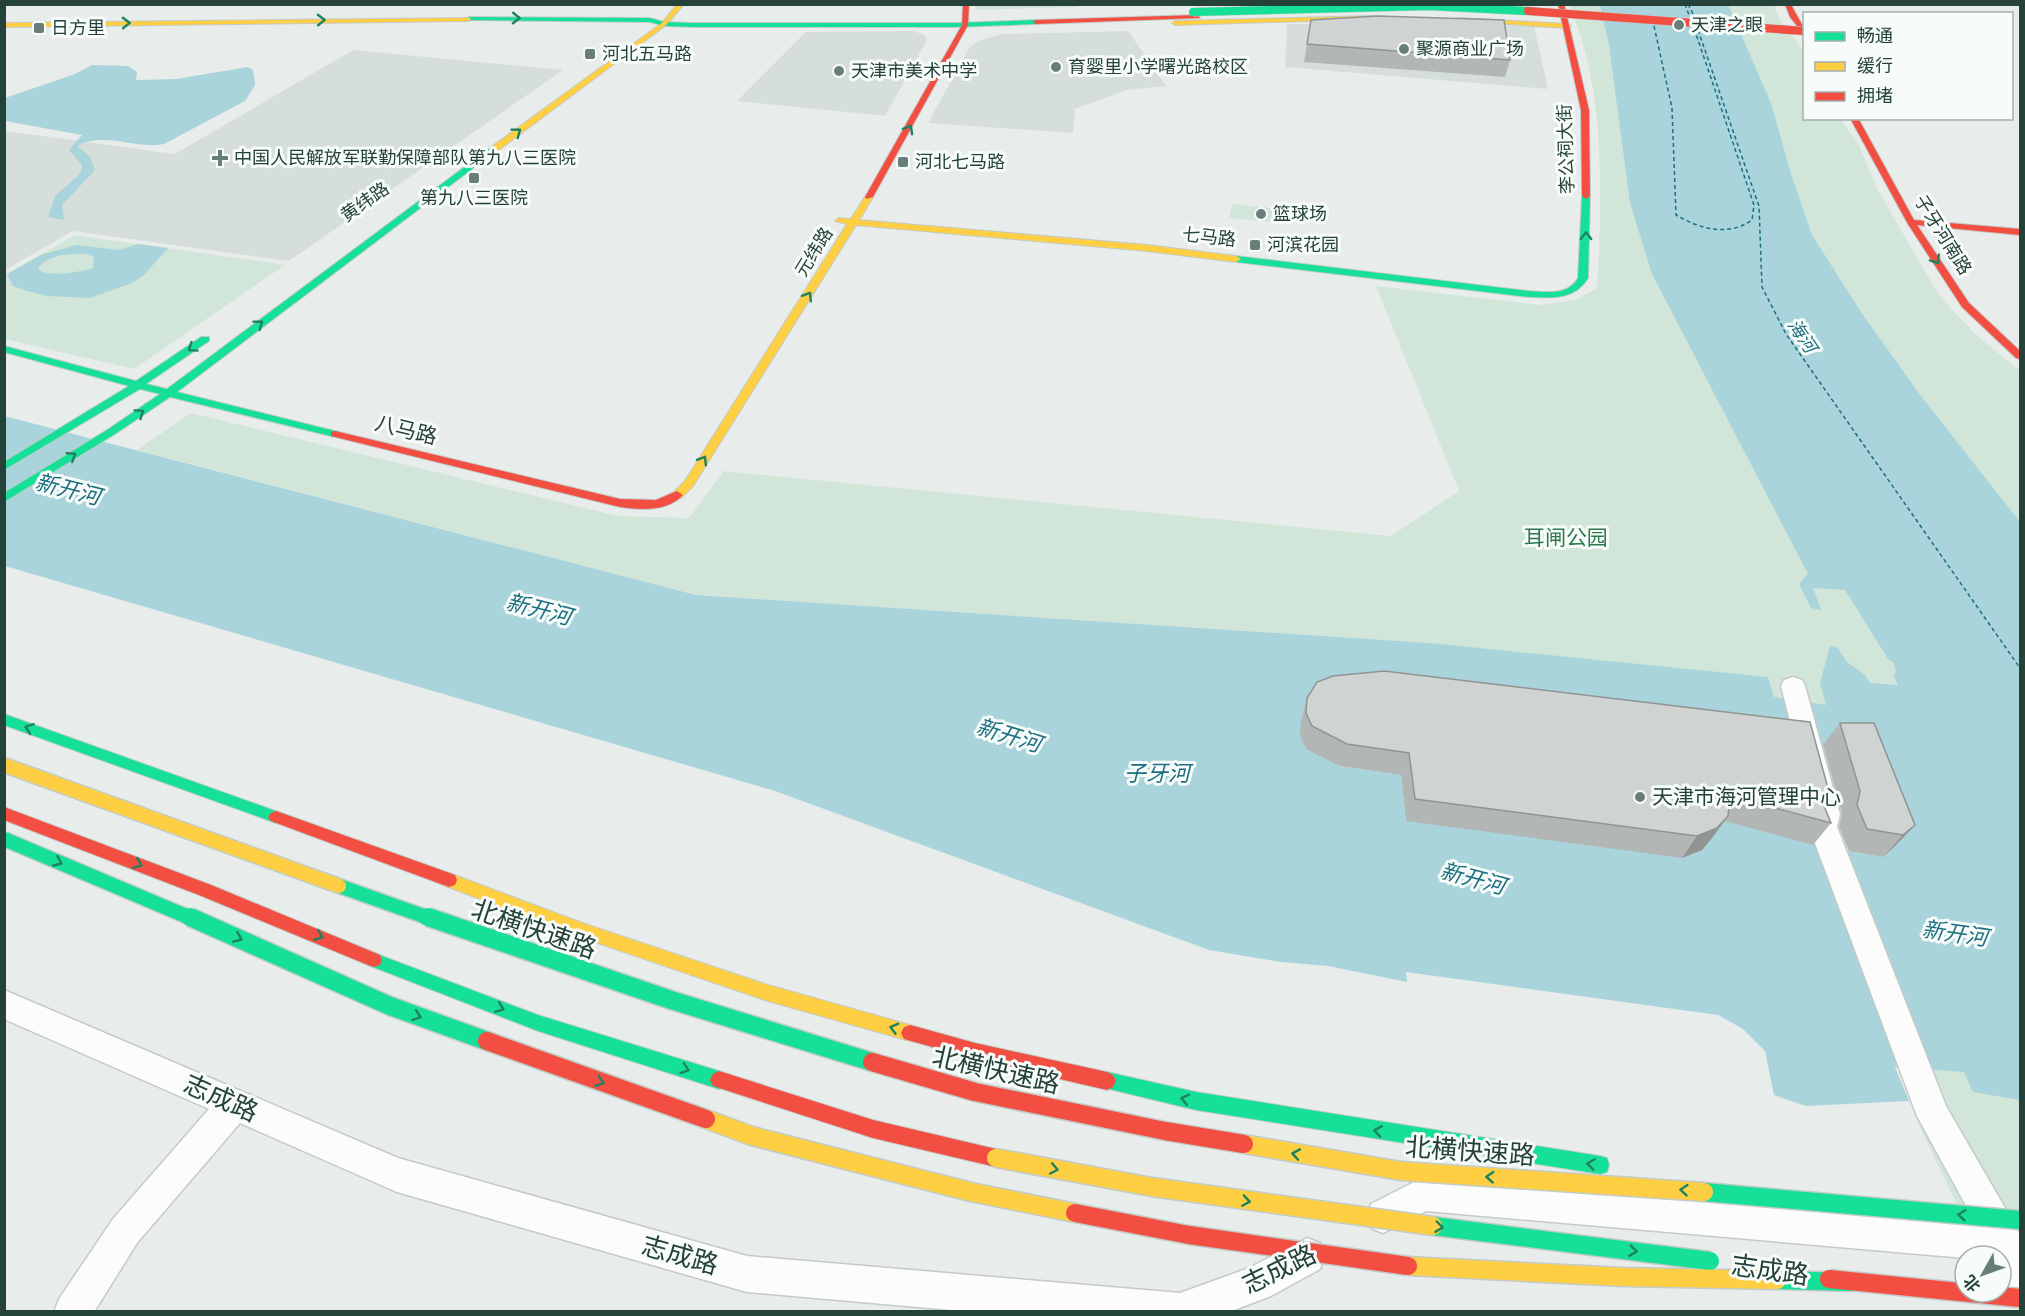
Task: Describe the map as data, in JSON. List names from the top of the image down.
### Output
{
  "streets": {
    "main road": [
      "李公祠大街",
      "黄纬路",
      "子牙河南路",
      "七马路",
      "元纬路",
      "八马路",
      "北横快速路",
      "志成路"
    ]
  },
  "crossings": [
    ["李公祠大街", "七马路"],
    ["黄纬路", "八马路"],
    ["七马路", "元纬路"],
    ["元纬路", "八马路"],
    ["北横快速路", "志成路"]
  ],
  "one_way": ["元纬路"],
  "water": ["海河", "新开河", "子牙河"],
  "parks": ["耳闸公园"],
  "places": {
    "other": [
      "天津之眼",
      "聚源商业广场",
      "育婴里小学曙光路校区",
      "天津市美术中学",
      "篮球场",
      "天津市海河管理中心"
    ],
    "transit": [
      "日方里",
      "河北五马路",
      "河北七马路",
      "第九八三医院",
      "河滨花园"
    ],
    "health": ["中国人民解放军联勤保障部队第九八三医院"]
  },
  "legend": ["畅通", "缓行", "拥堵"],
  "north": "bottom left"
}
